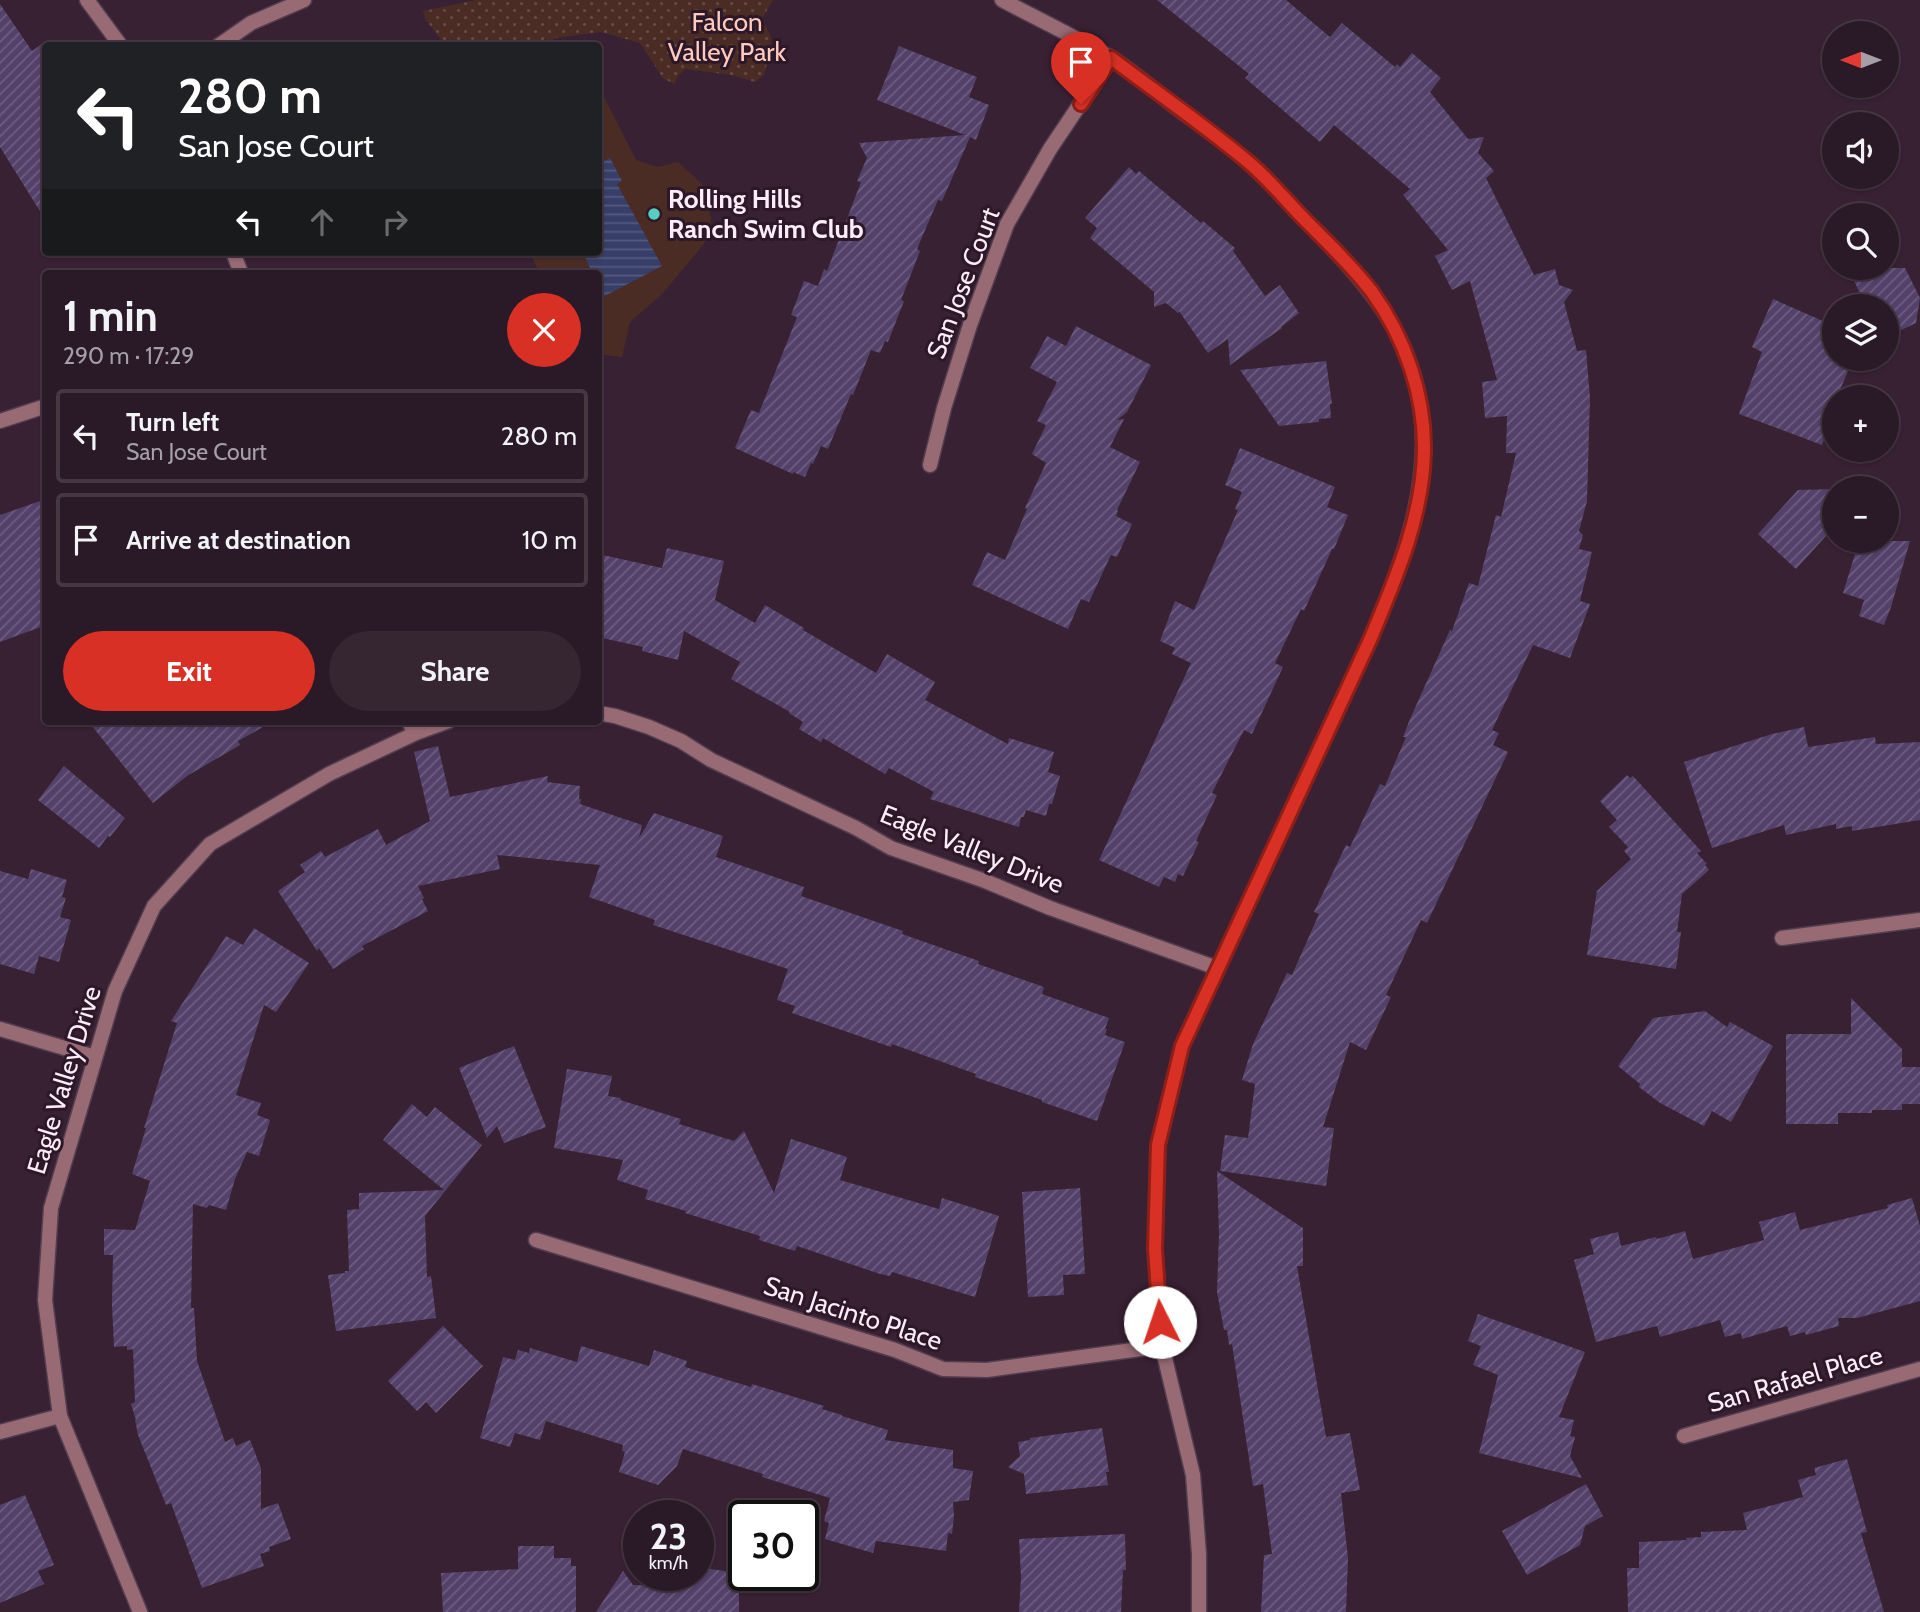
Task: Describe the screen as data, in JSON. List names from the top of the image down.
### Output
{
  "streets": {
    "street": [
      "San Jose Court",
      "Eagle Valley Drive",
      "San Jacinto Place",
      "San Rafael Place"
    ]
  },
  "parks": ["Falcon Valley Park"],
  "places": ["Rolling Hills Ranch Swim Club"],
  "north": "left",
  "page": {
    "map_buttons": ["+", "−"],
    "turn": ["280 m", "San Jose Court"],
    "heading": ["1 min", "290 m · 17:29"],
    "list": [
      {
        "name": "Turn left",
        "note": "San Jose Court",
        "value": "280 m"
      },
      {
        "name": "Arrive at destination",
        "value": "10 m"
      }
    ],
    "buttons": ["Exit", "Share"],
    "speed": "23 km/h",
    "limit": "30"
  }
}
